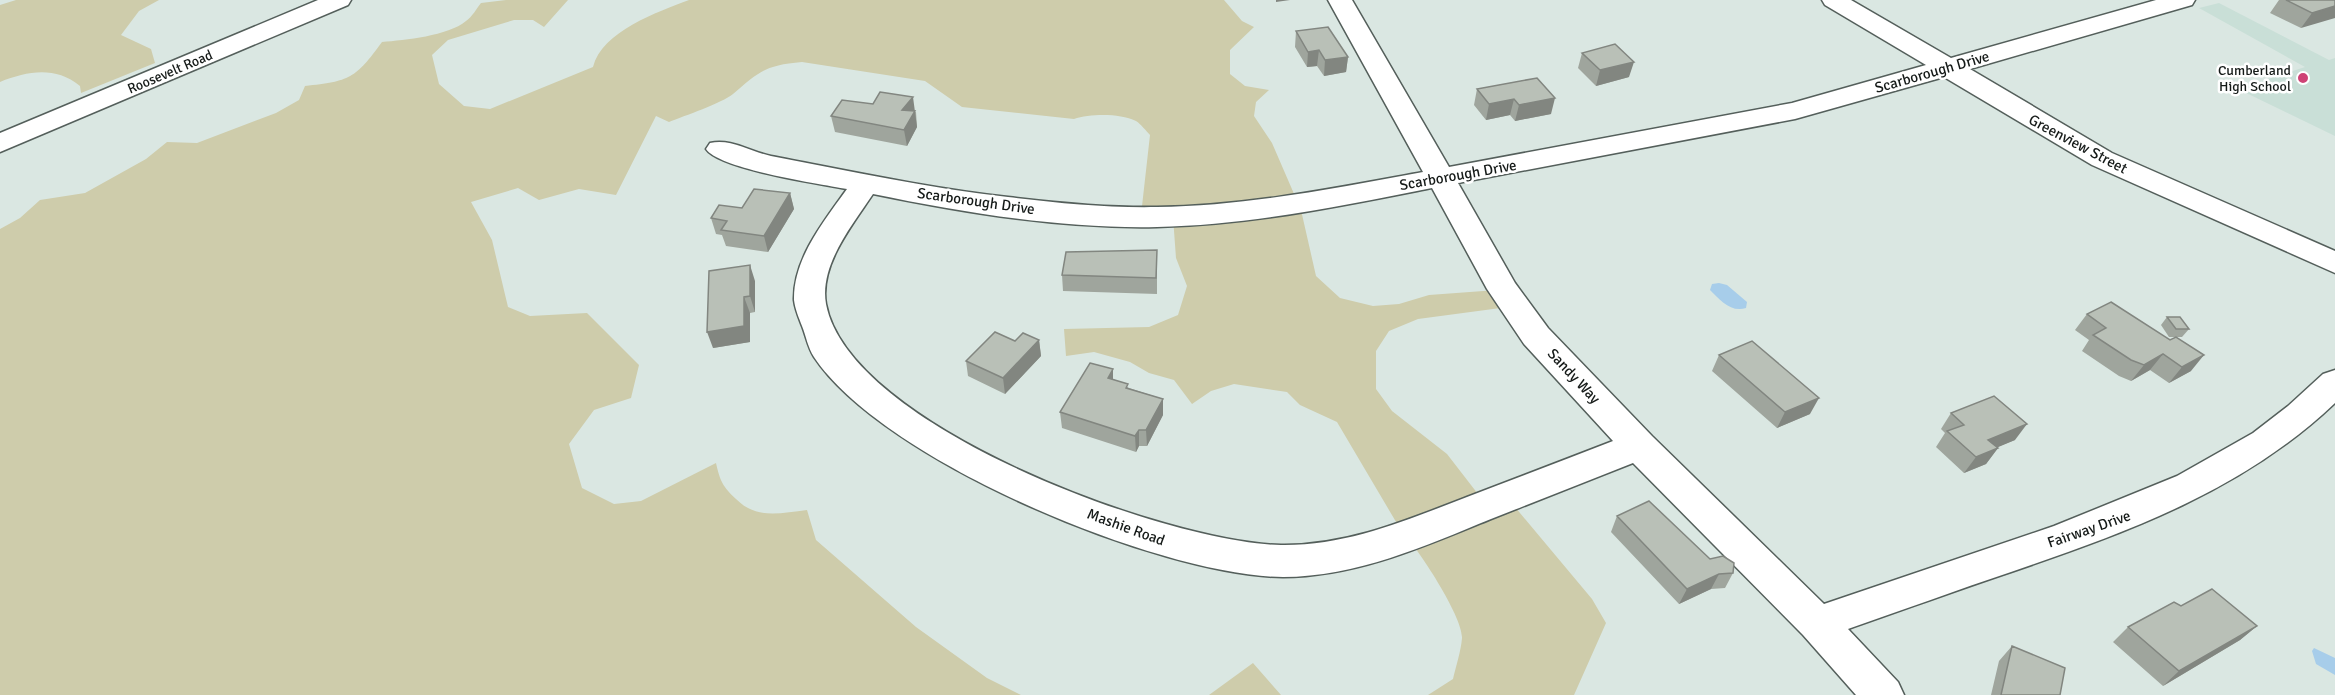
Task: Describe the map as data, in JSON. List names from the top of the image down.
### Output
{
  "streets": {
    "street": [
      "Roosevelt Road",
      "Scarborough Drive",
      "Greenview Street",
      "Sandy Way",
      "Mashie Road",
      "Fairway Drive"
    ]
  },
  "crossings": [
    ["Scarborough Drive", "Greenview Street"],
    ["Scarborough Drive", "Sandy Way"],
    ["Scarborough Drive", "Mashie Road"],
    ["Sandy Way", "Mashie Road"],
    ["Sandy Way", "Fairway Drive"]
  ],
  "places": ["Cumberland High School"]
}
